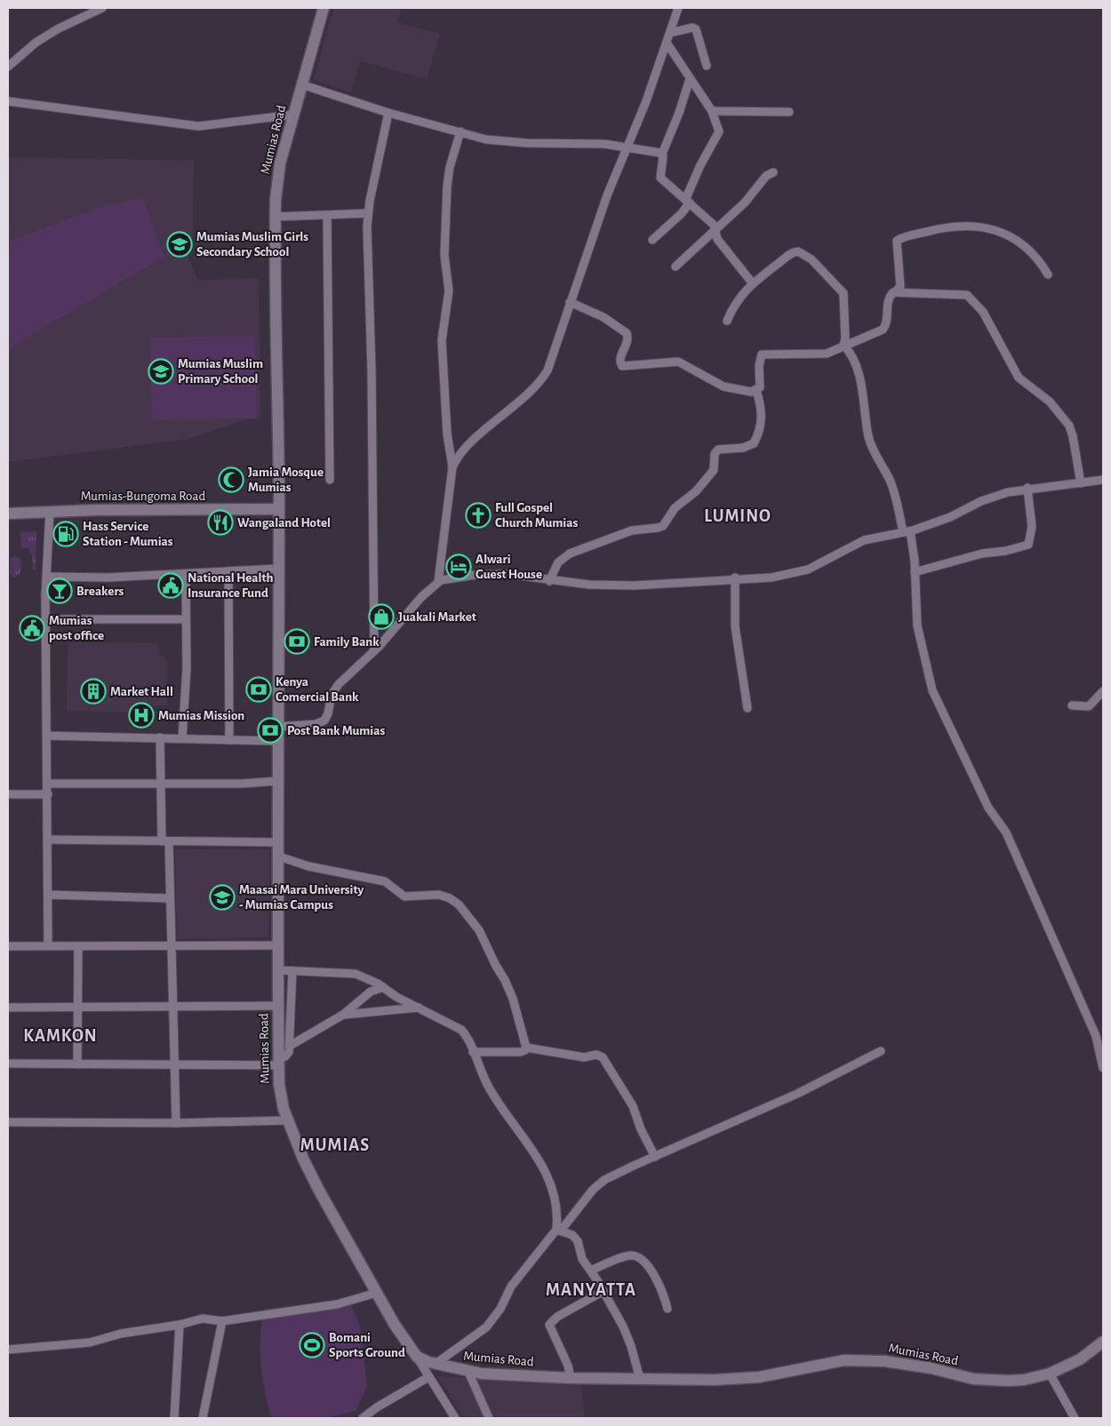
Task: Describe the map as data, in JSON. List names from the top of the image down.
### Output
{
  "streets": {
    "street": ["Mumias Road", "Mumias-Bungoma Road"]
  },
  "crossings": [
    ["Mumias Road", "Mumias-Bungoma Road"]
  ],
  "districts": [
    "LUMINO",
    "KAMKON",
    "MUMIAS",
    "MANYATTA"
  ],
  "places": {
    "school or university": ["Mumias Muslim Girls Secondary School", "Mumias Muslim Primary School", "Maasai Mara University - Mumias Campus"],
    "mosque": ["Jamia Mosque Mumias"],
    "church": ["Full Gospel Church Mumias"],
    "restaurant": ["Wangaland Hotel"],
    "fuel station": ["Hass Service Station - Mumias"],
    "hotel": ["Alwari Guest House"],
    "public building": ["National Health Insurance Fund", "Mumias post office"],
    "bar": ["Breakers"],
    "shop": ["Juakali Market"],
    "bank": ["Family Bank", "Kenya Comercial Bank", "Post Bank Mumias"],
    "building": ["Market Hall"],
    "hospital": ["Mumias Mission"],
    "sports": ["Bomani Sports Ground"]
  }
}
